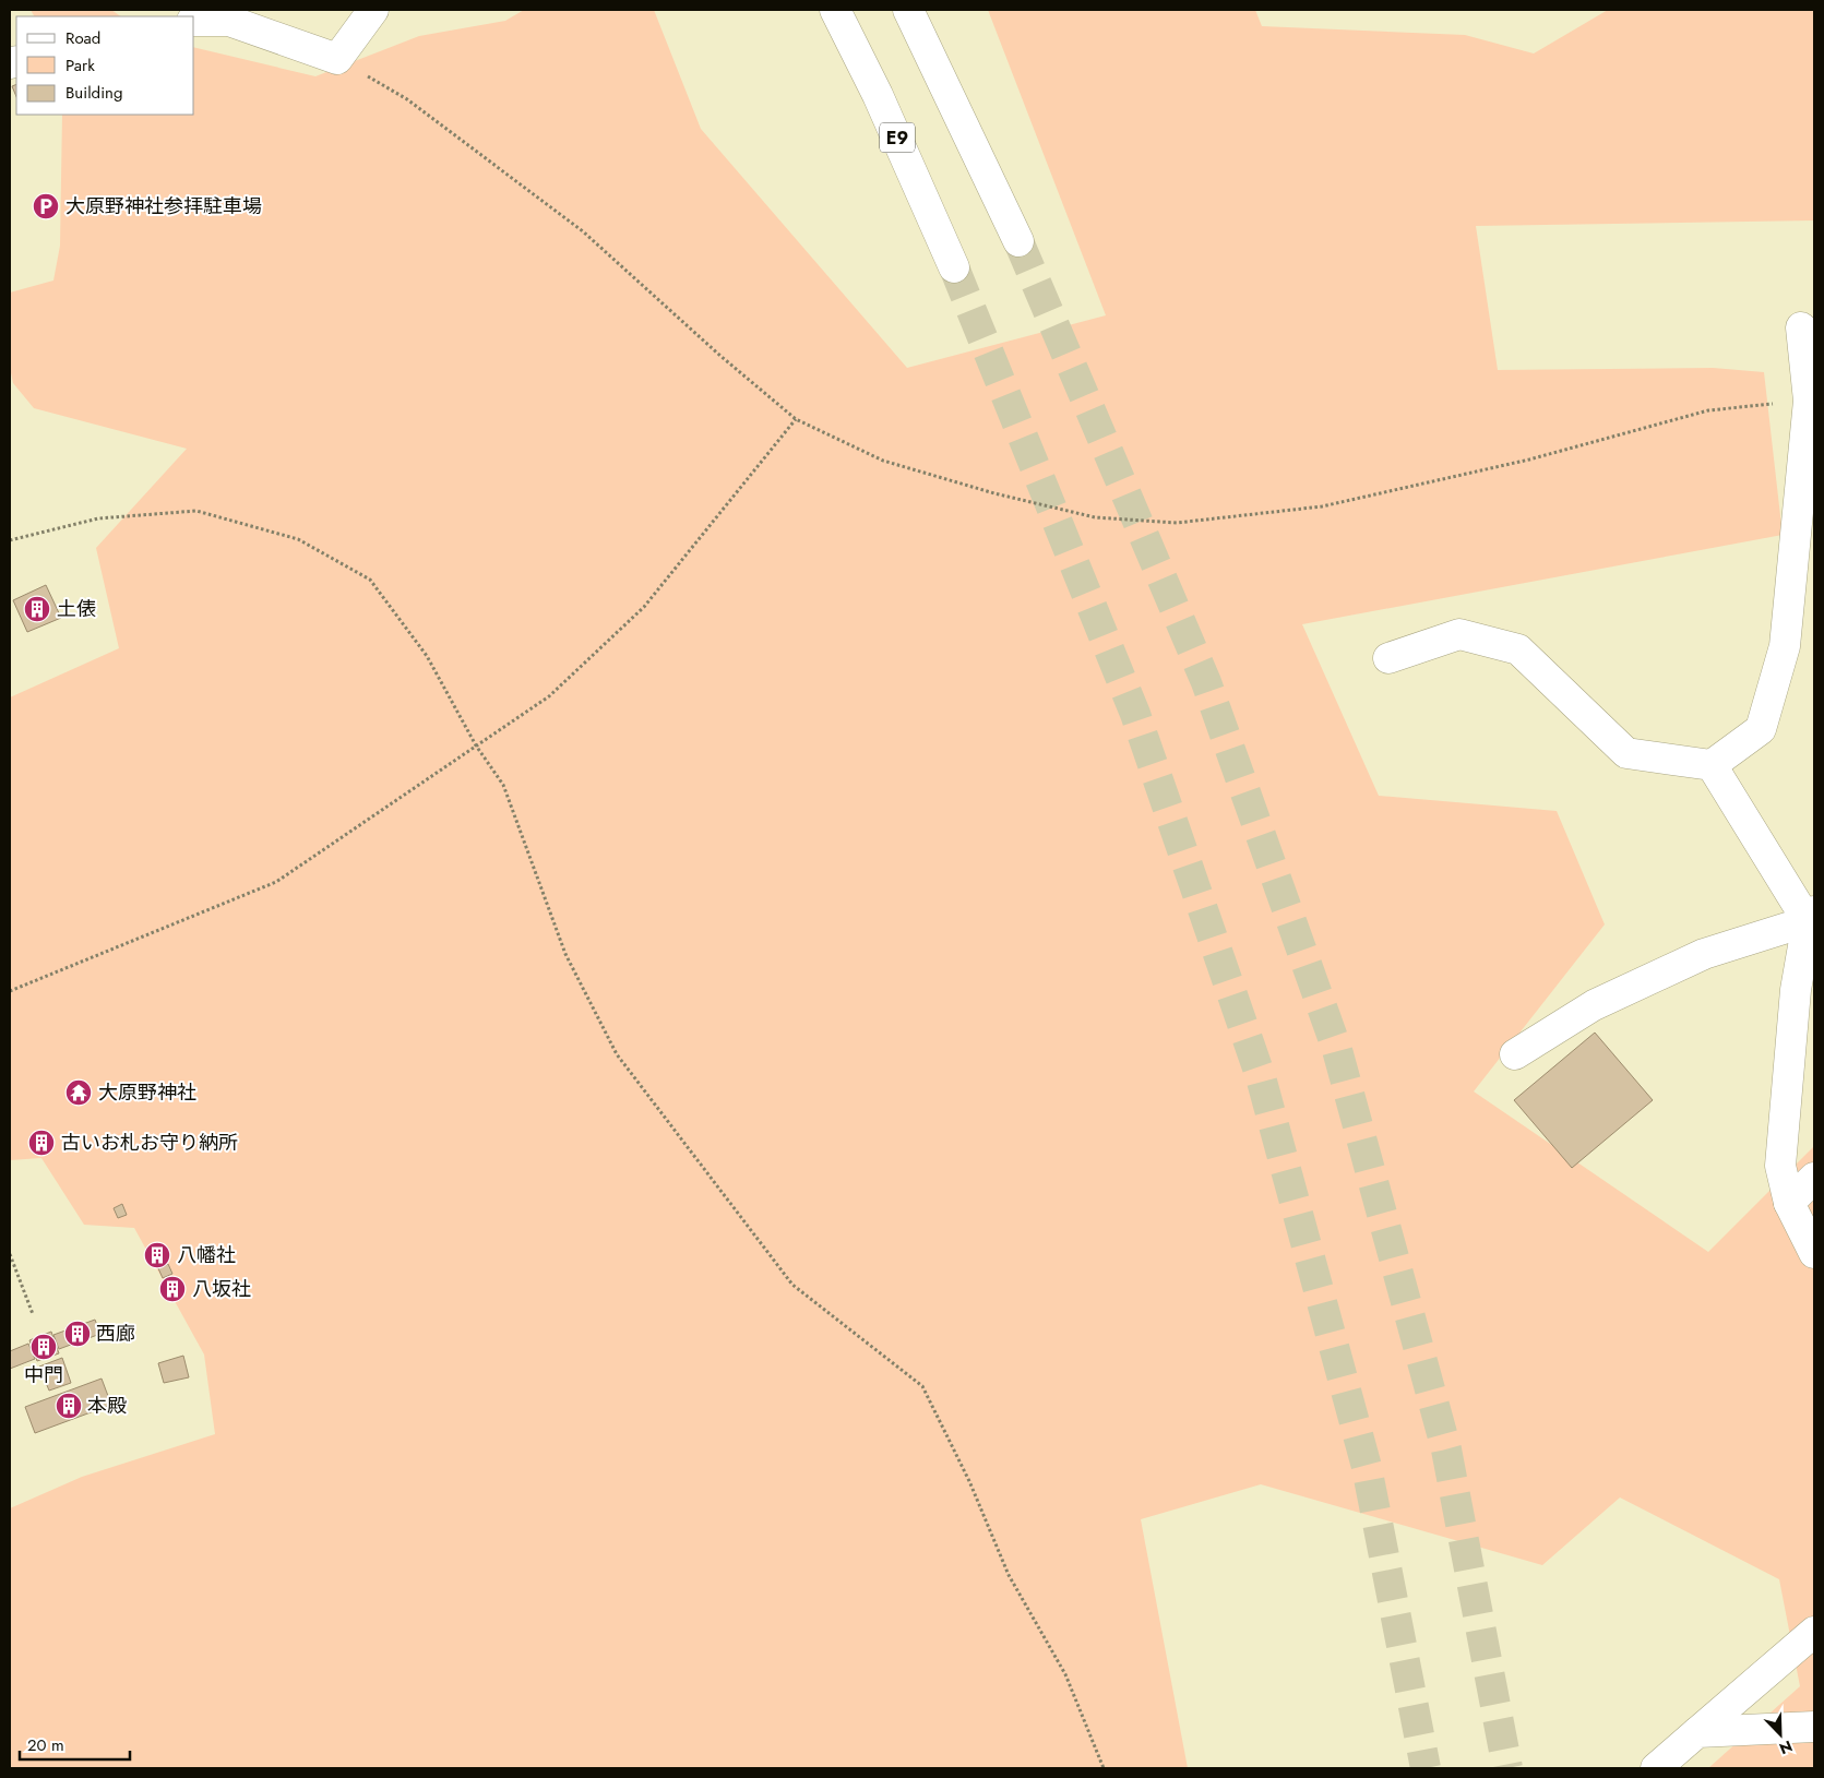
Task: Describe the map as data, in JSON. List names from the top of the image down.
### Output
{
  "streets": {
    "main road": ["E9"]
  },
  "places": {
    "parking": ["大原野神社参拝駐車場"],
    "building": [
      "土俵",
      "古いお札お守り納所",
      "八幡社",
      "八坂社",
      "西廊",
      "中門",
      "本殿"
    ],
    "temple": ["大原野神社"]
  },
  "legend": ["Road", "Park", "Building"],
  "scale_bar": "20 m",
  "north": "bottom right"
}
